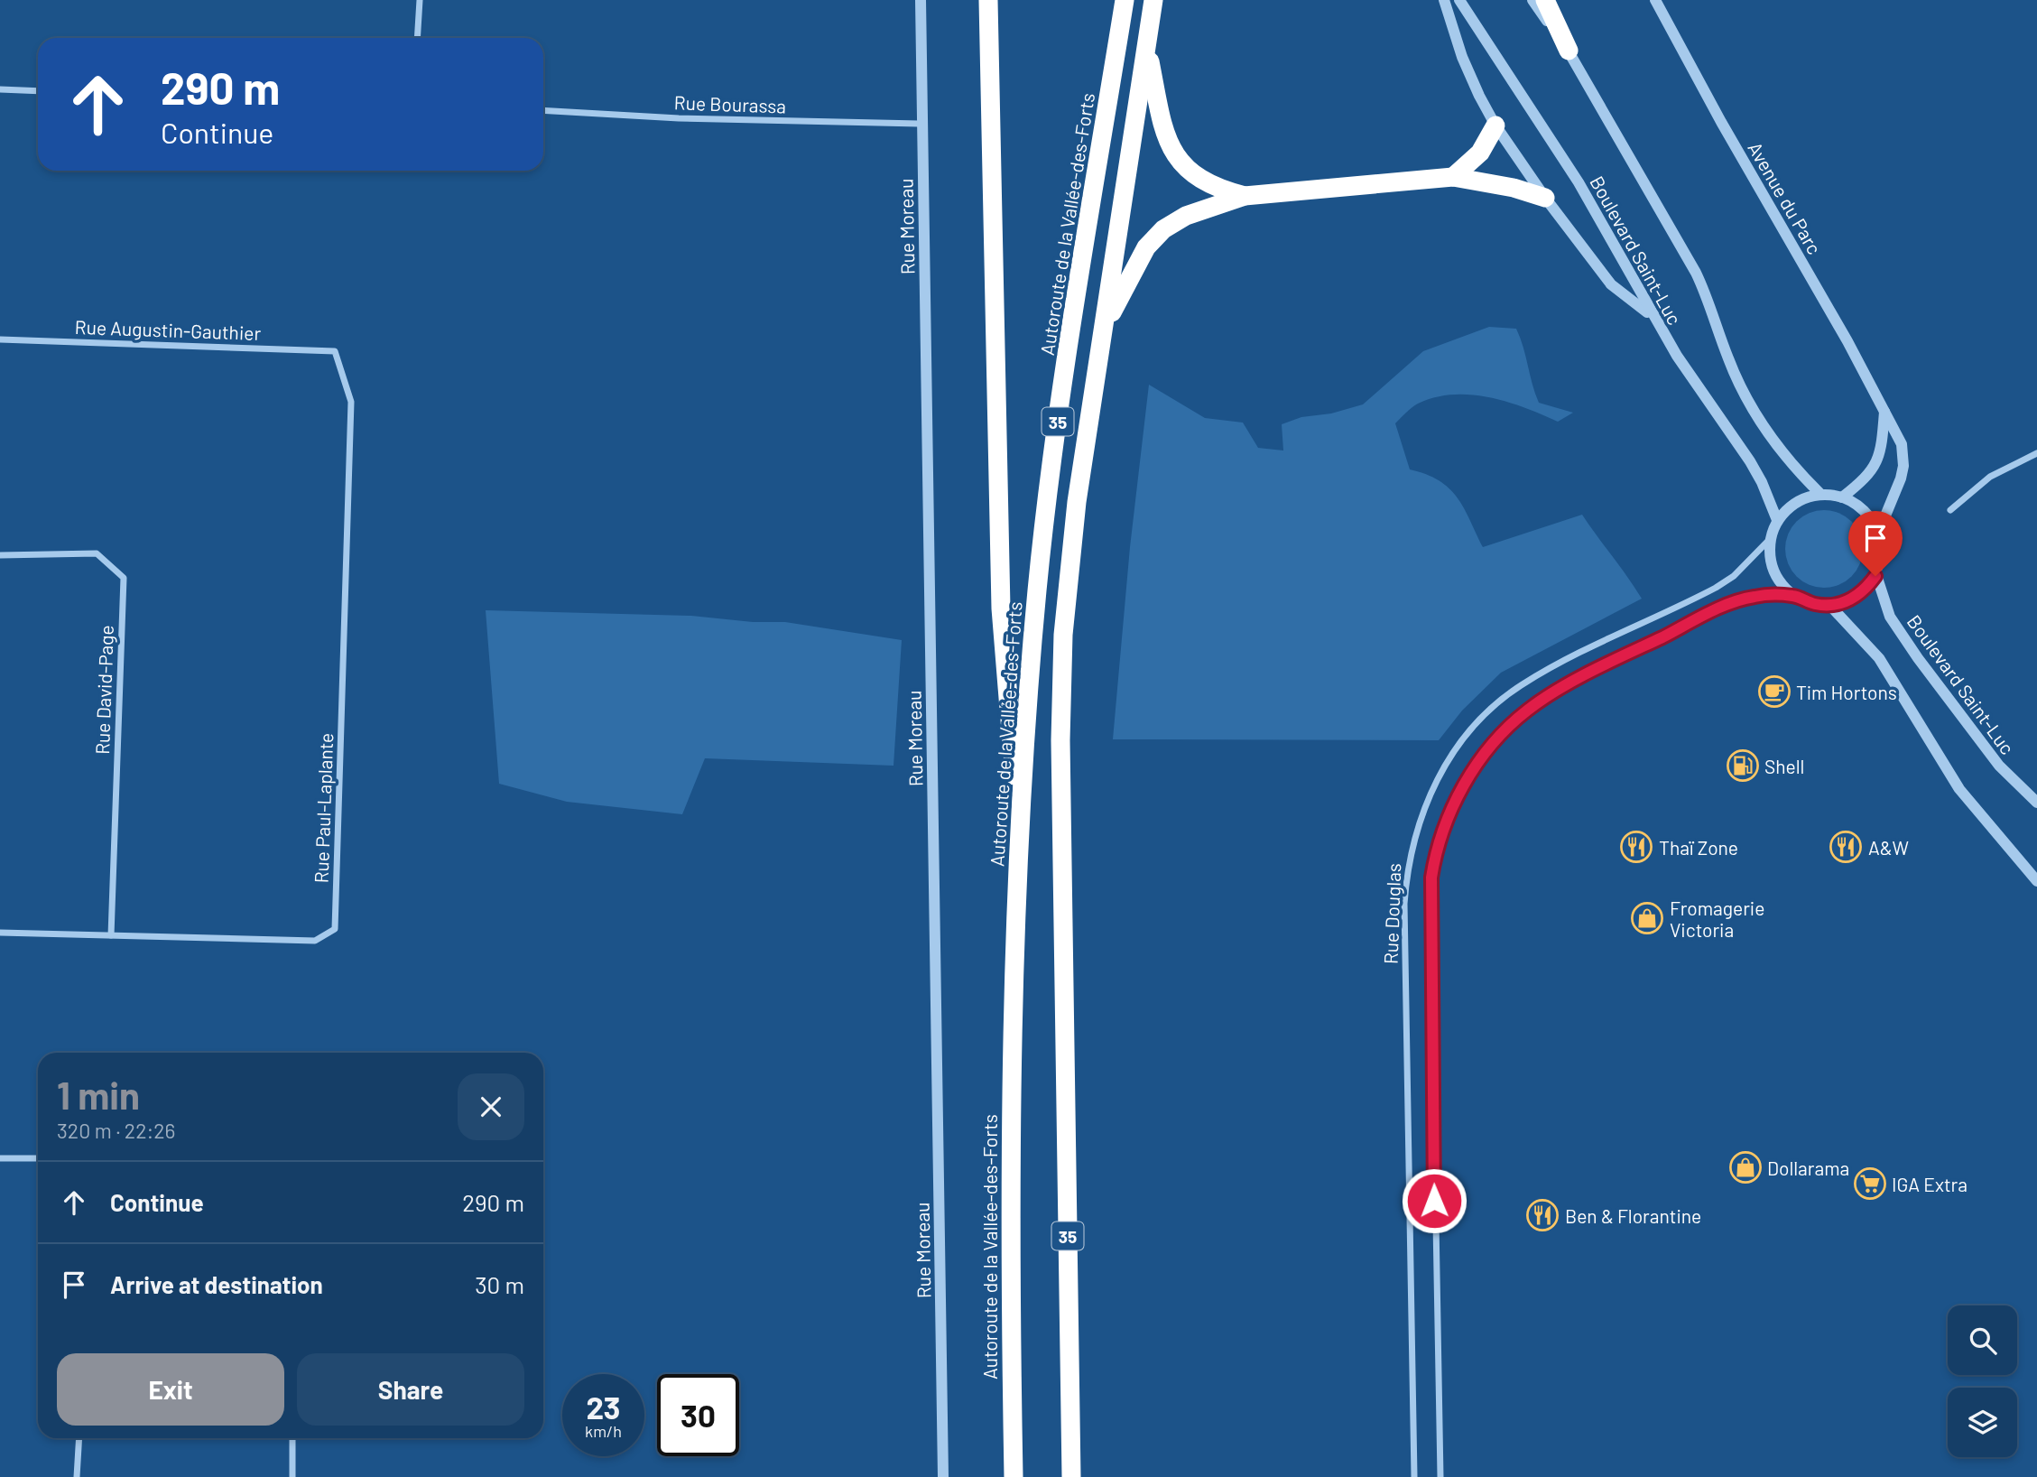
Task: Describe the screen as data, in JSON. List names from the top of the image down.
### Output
{
  "streets": {
    "highway": ["Autoroute de la Vallée-des-Forts", "35"],
    "street": [
      "Rue Bourassa",
      "Avenue du Parc",
      "Rue Moreau",
      "Boulevard Saint-Luc",
      "Rue Augustin-Gauthier",
      "Rue David-Page",
      "Rue Paul-Laplante",
      "Rue Douglas"
    ]
  },
  "crossings": [
    ["Rue Bourassa", "Rue Moreau"],
    ["Avenue du Parc", "Boulevard Saint-Luc"],
    ["Avenue du Parc", "Rue Douglas"],
    ["Boulevard Saint-Luc", "Rue Douglas"],
    ["Rue Augustin-Gauthier", "Rue Paul-Laplante"],
    ["Rue David-Page", "Rue Paul-Laplante"]
  ],
  "places": {
    "cafe": ["Tim Hortons"],
    "fuel station": ["Shell"],
    "restaurant": ["Thaï Zone", "A&W", "Ben & Florantine"],
    "shop": ["Fromagerie Victoria", "Dollarama"],
    "supermarket": ["IGA Extra"]
  },
  "page": {
    "turn": ["290 m", "Continue"],
    "heading": ["1 min", "320 m · 22:26"],
    "list": [
      {
        "name": "Continue",
        "value": "290 m"
      },
      {
        "name": "Arrive at destination",
        "value": "30 m"
      }
    ],
    "buttons": ["Exit", "Share"],
    "speed": "23 km/h",
    "limit": "30"
  }
}
